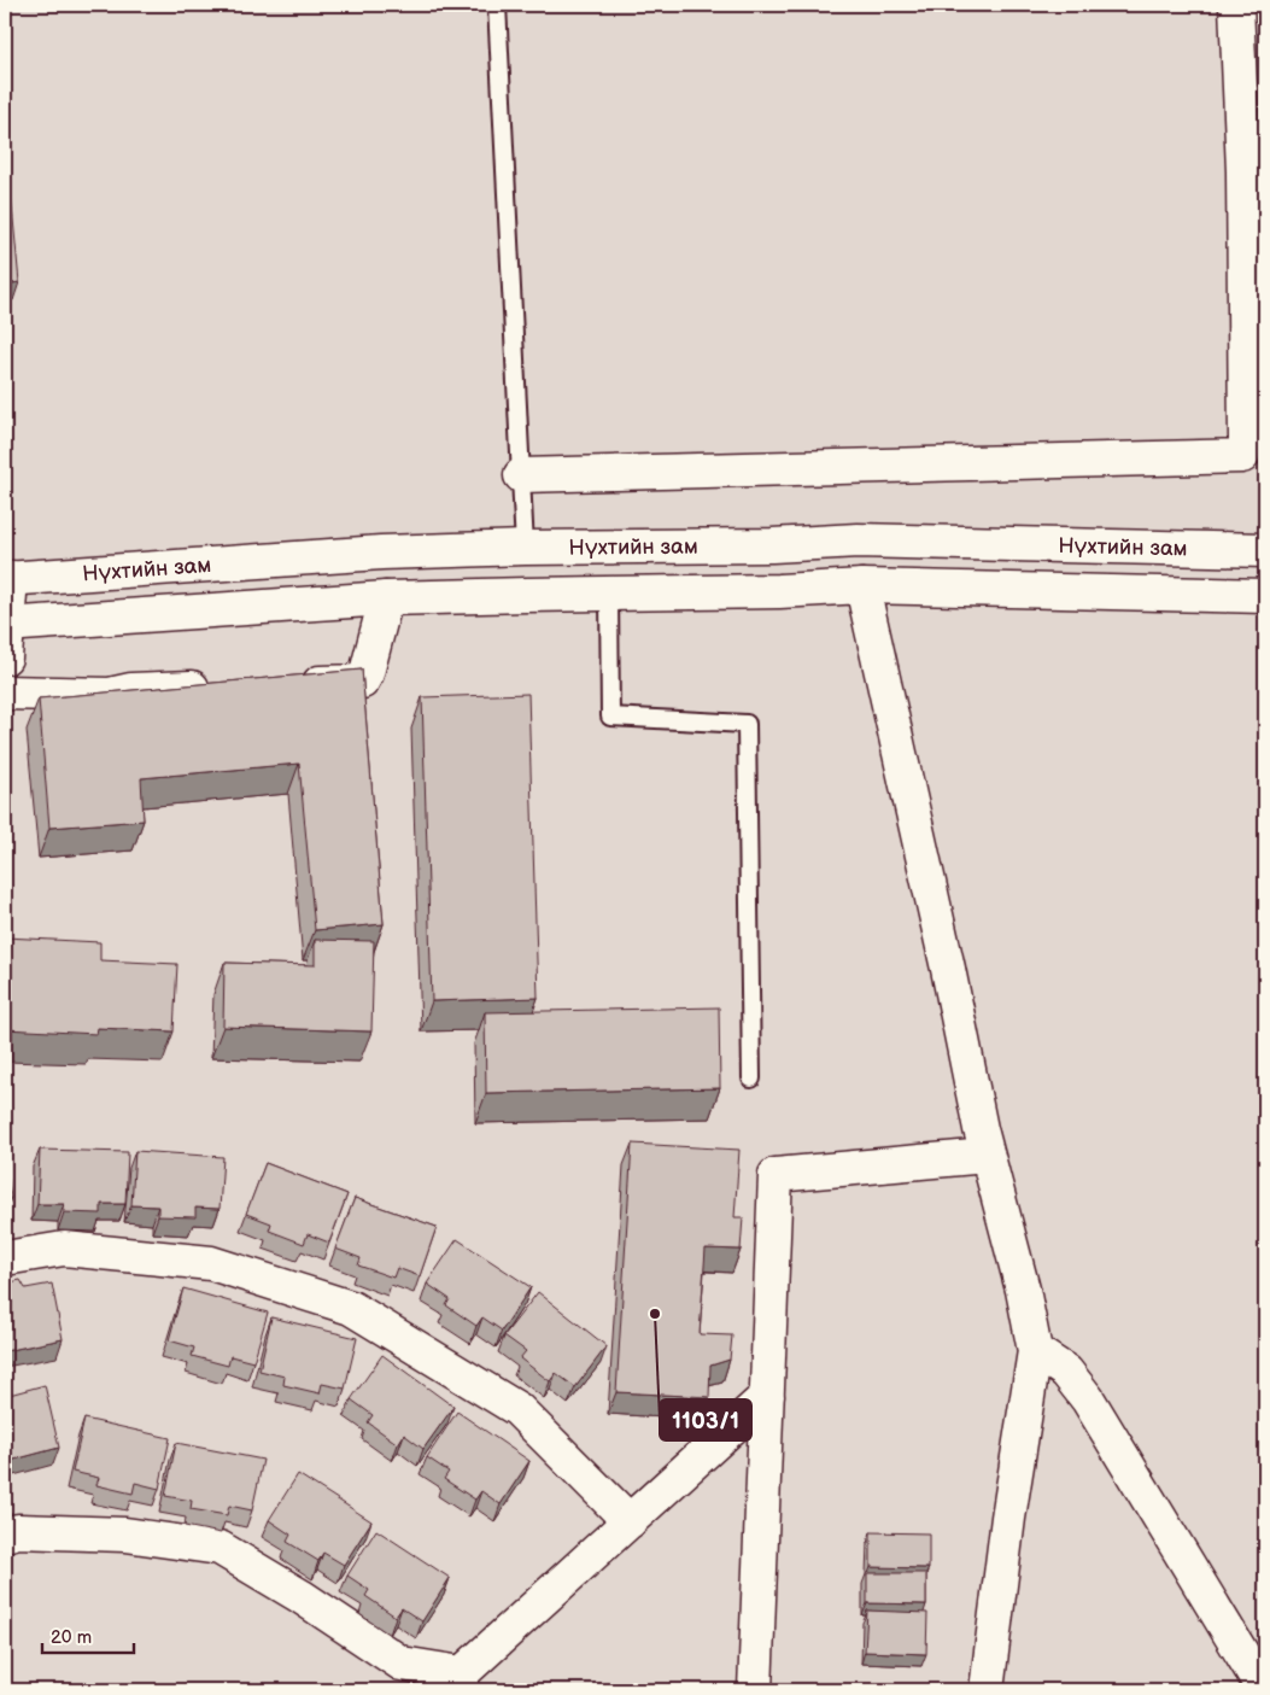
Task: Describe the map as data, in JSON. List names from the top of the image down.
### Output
{
  "streets": {
    "street": ["Нүхтийн зам"]
  },
  "places": ["1103/1"],
  "scale_bar": "20 m"
}
